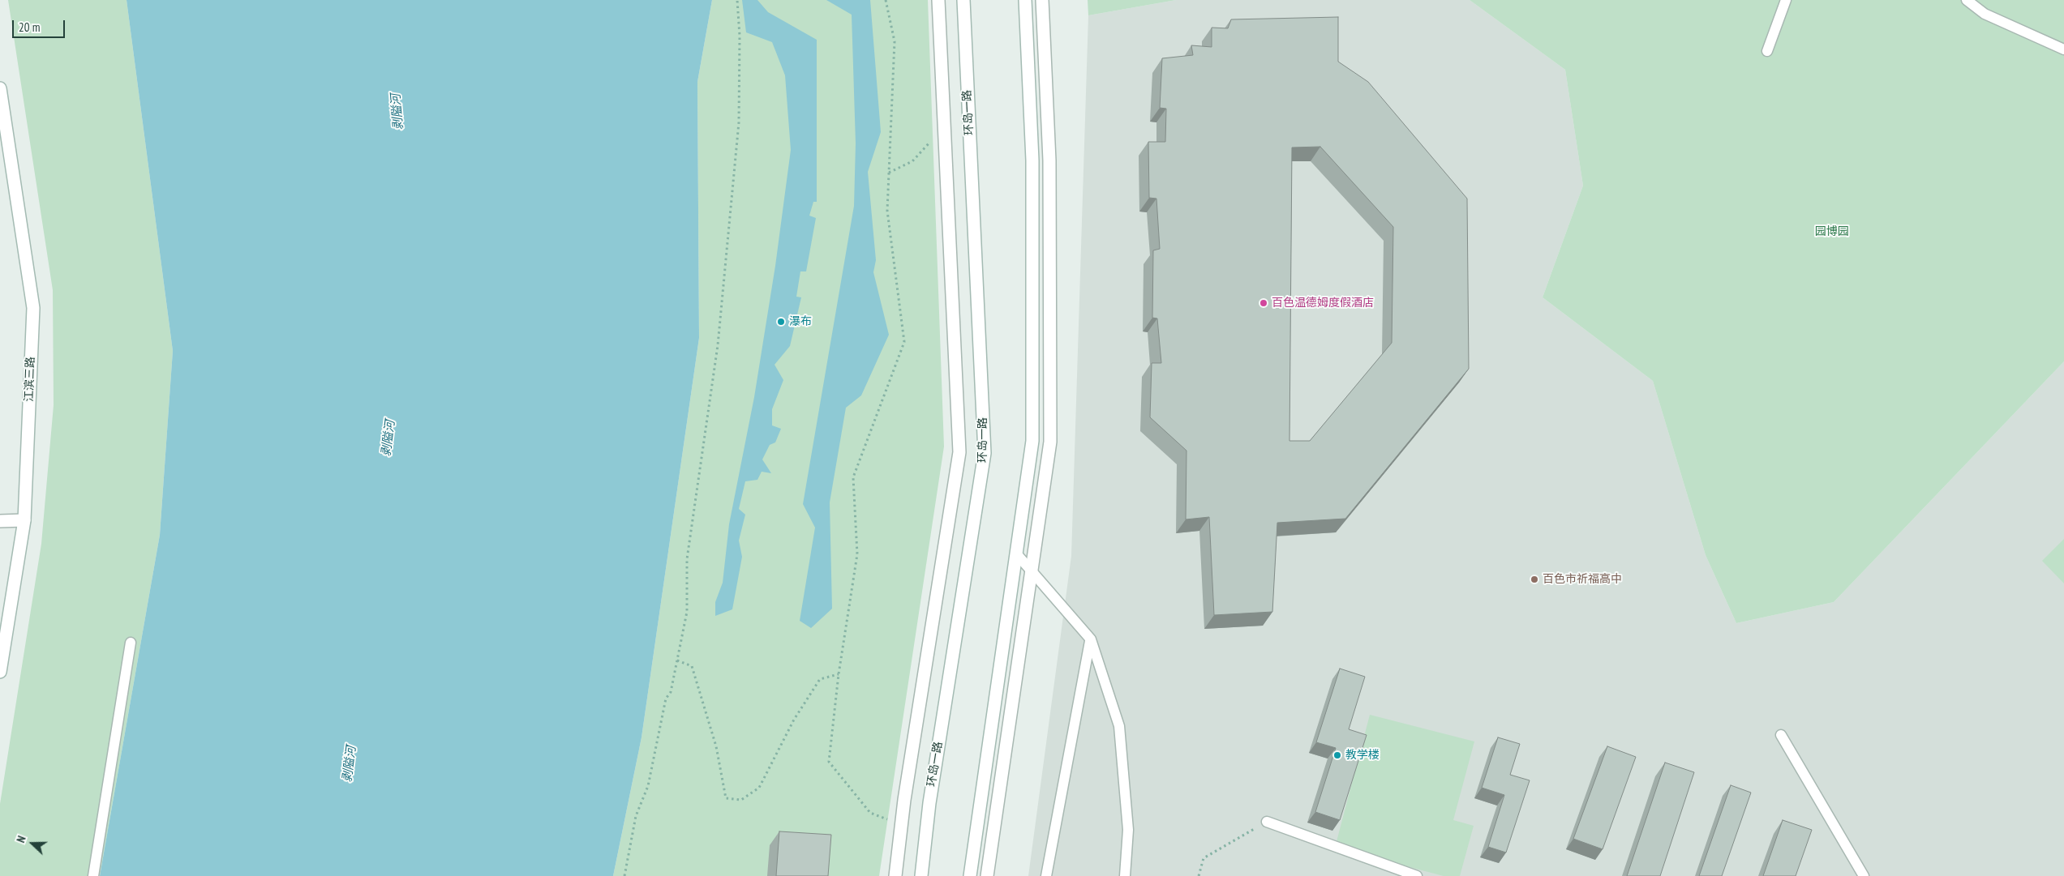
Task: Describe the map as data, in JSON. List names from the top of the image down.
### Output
{
  "streets": {
    "main road": ["环岛一路", "江滨三路"]
  },
  "water": ["剥隘河"],
  "parks": ["园博园"],
  "places": [
    "百色温德姆度假酒店",
    "瀑布",
    "百色市祈福高中",
    "教学楼"
  ],
  "scale_bar": "20 m",
  "north": "left"
}
